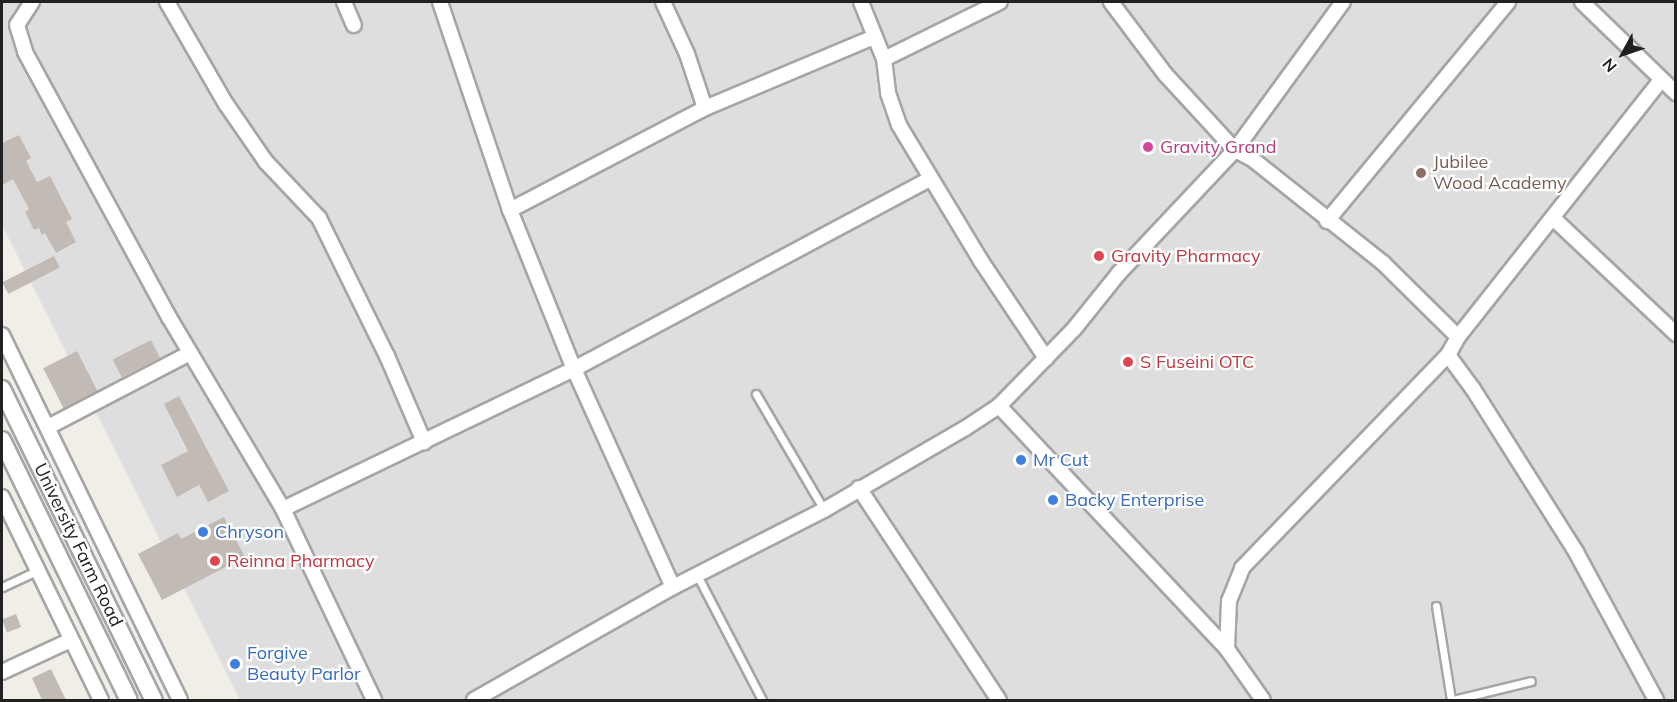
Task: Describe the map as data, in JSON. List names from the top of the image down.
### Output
{
  "streets": {
    "street": ["University Farm Road"]
  },
  "places": [
    "Gravity Grand",
    "Jubilee Wood Academy",
    "Gravity Pharmacy",
    "S Fuseini OTC",
    "Mr Cut",
    "Backy Enterprise",
    "Chryson",
    "Reinna Pharmacy",
    "Forgive Beauty Parlor"
  ],
  "north": "bottom left"
}
